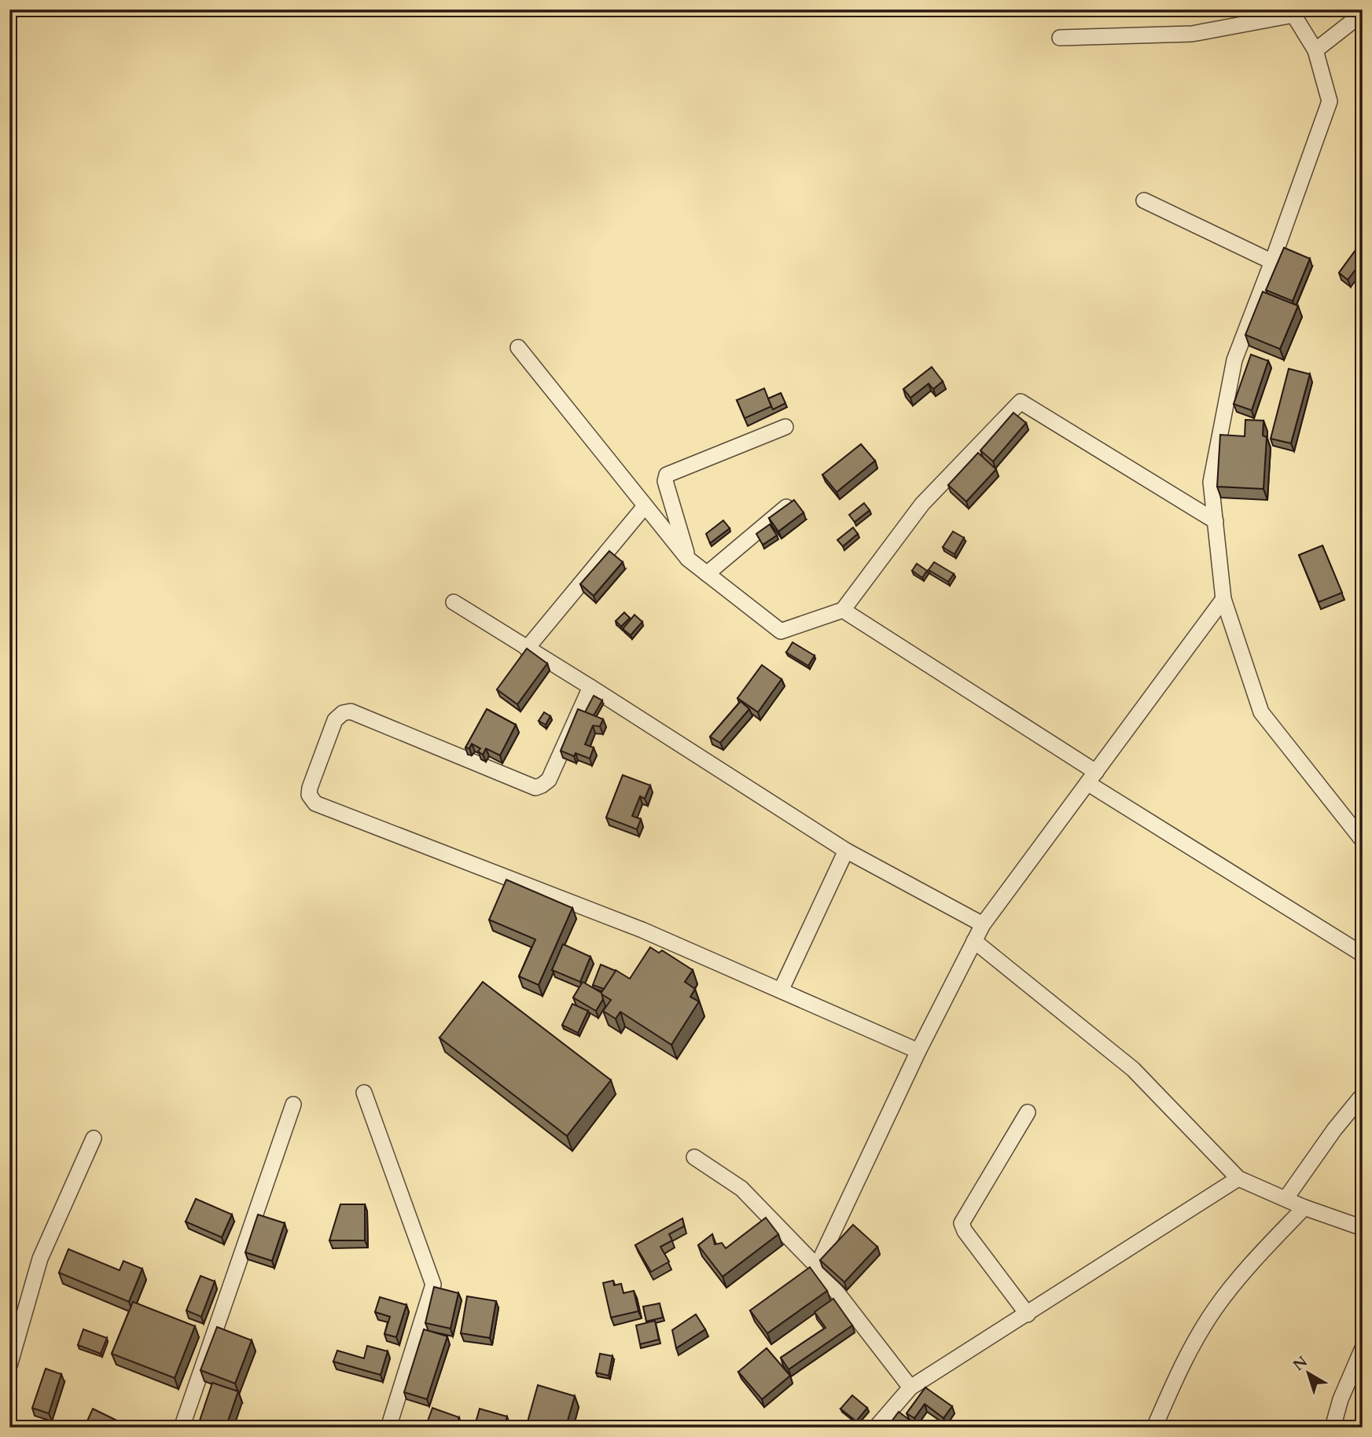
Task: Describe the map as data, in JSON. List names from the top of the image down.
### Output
{
  "north": "top left"
}
